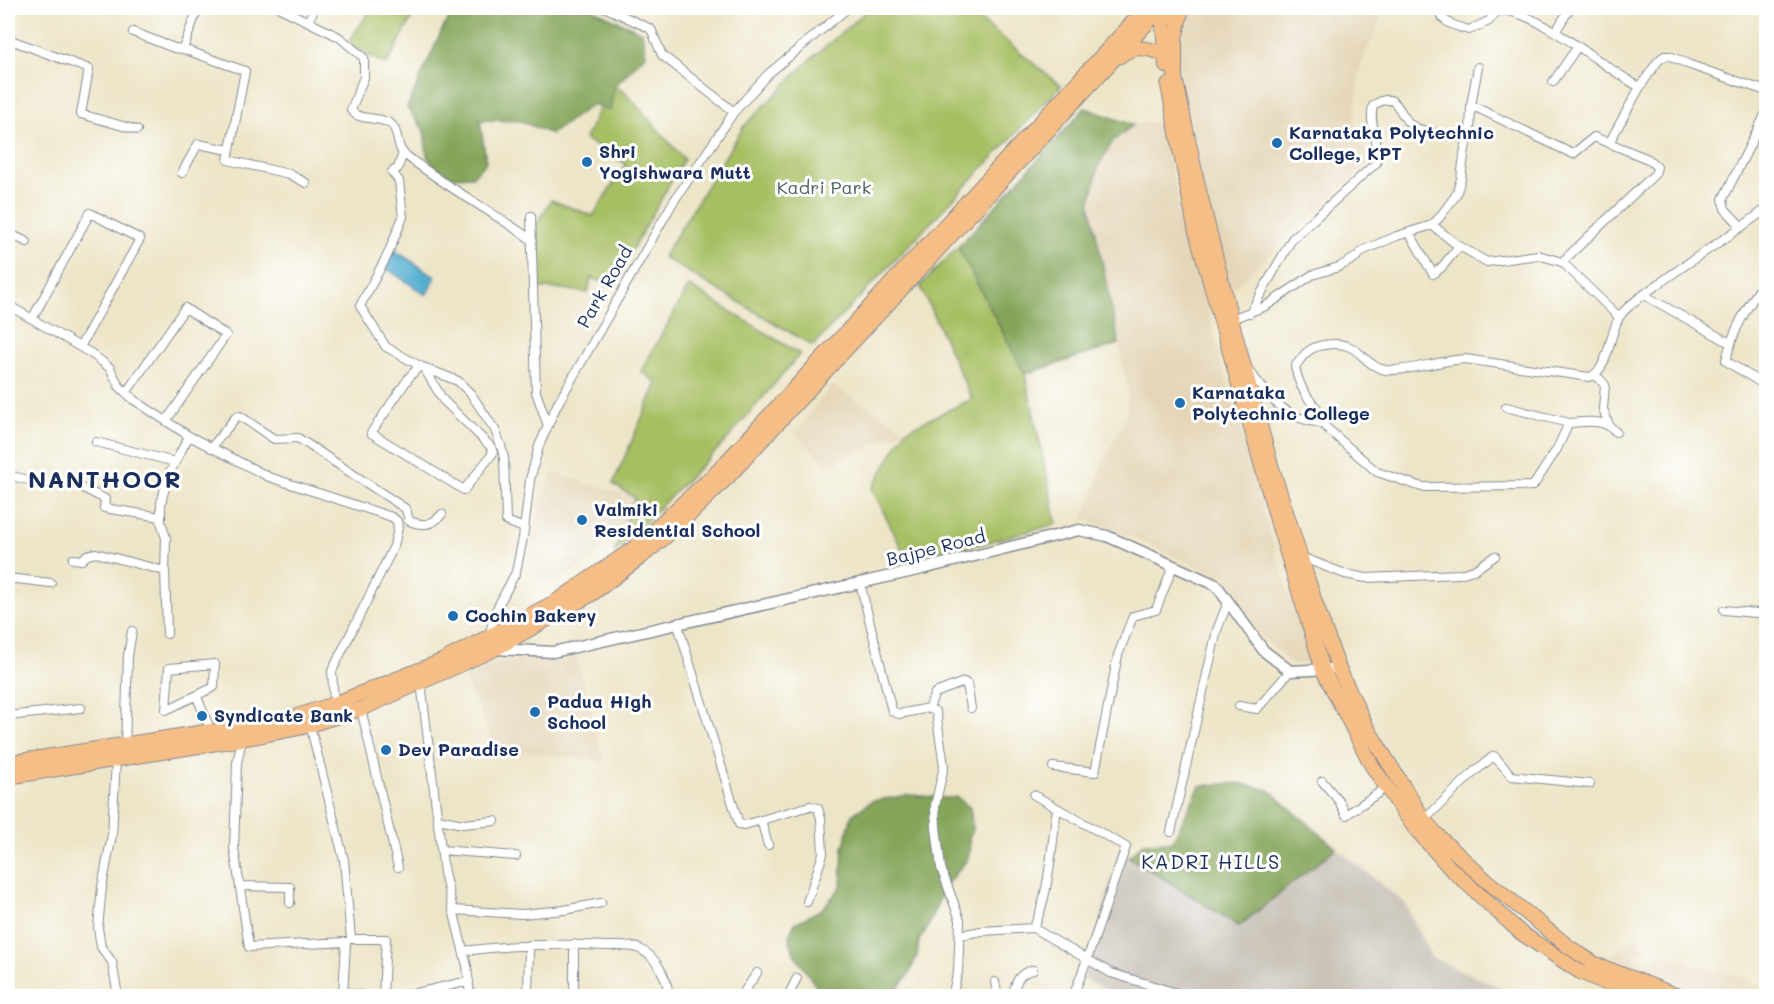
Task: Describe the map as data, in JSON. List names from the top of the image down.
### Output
{
  "streets": {
    "street": ["Park Road", "Bajpe Road"]
  },
  "crossings": [
    ["Park Road", "Bajpe Road"]
  ],
  "districts": ["NANTHOOR", "KADRI HILLS"],
  "parks": ["Kadri Park"],
  "places": [
    "Karnataka Polytechnic College, KPT",
    "Shri Yogishwara Mutt",
    "Karnataka Polytechnic College",
    "Valmiki Residential School",
    "Cochin Bakery",
    "Padua High School",
    "Syndicate Bank",
    "Dev Paradise"
  ]
}
